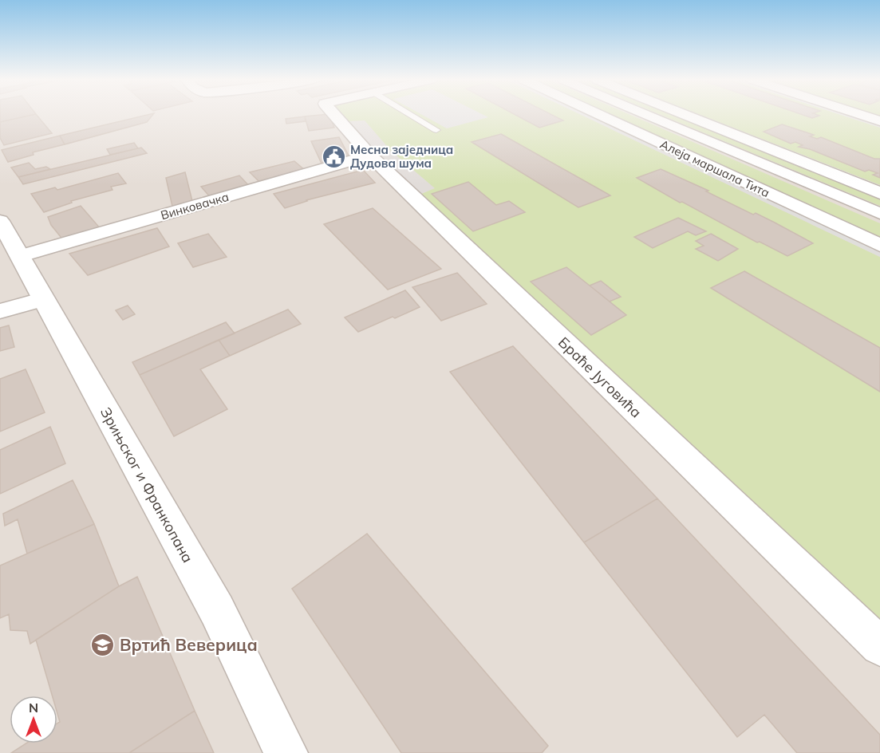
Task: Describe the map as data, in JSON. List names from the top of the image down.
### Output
{
  "streets": {
    "street": [
      "Алеја маршала Тита",
      "Винковачка",
      "Браће Југовића",
      "Зрињског и Франкопана"
    ]
  },
  "crossings": [
    ["Винковачка", "Браће Југовића"],
    ["Винковачка", "Зрињског и Франкопана"]
  ],
  "places": {
    "public building": ["Месна заједница Дудова шума"],
    "school or university": ["Вртић Веверица"]
  },
  "north": "top"
}
